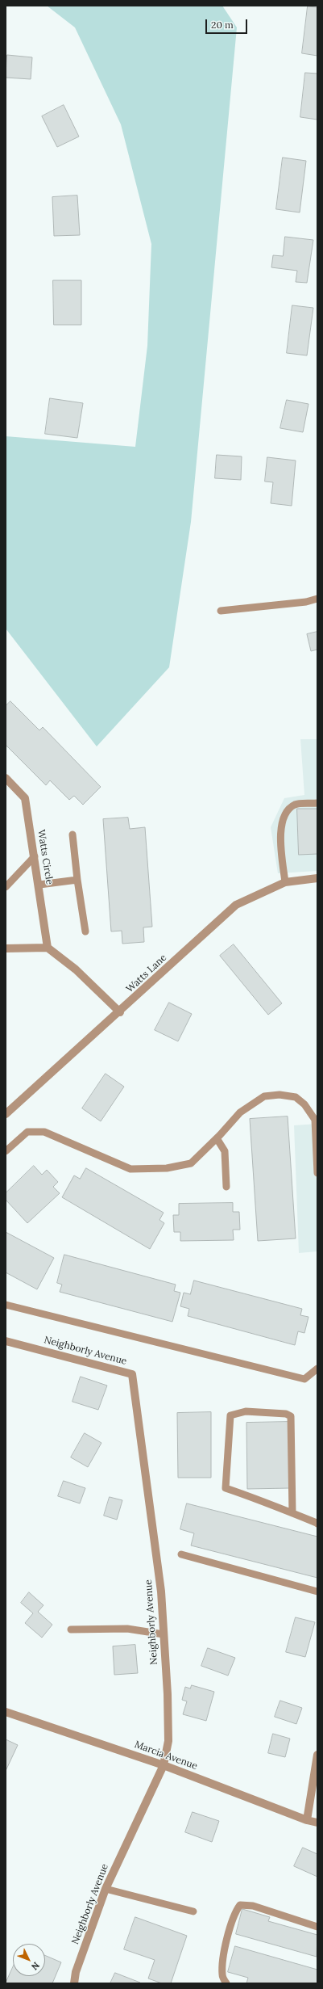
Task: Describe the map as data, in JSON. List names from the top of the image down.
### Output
{
  "streets": {
    "street": [
      "Watts Circle",
      "Watts Lane",
      "Neighborly Avenue",
      "Marcia Avenue"
    ]
  },
  "crossings": [
    ["Neighborly Avenue", "Marcia Avenue"]
  ],
  "scale_bar": "20 m",
  "north": "bottom right"
}
